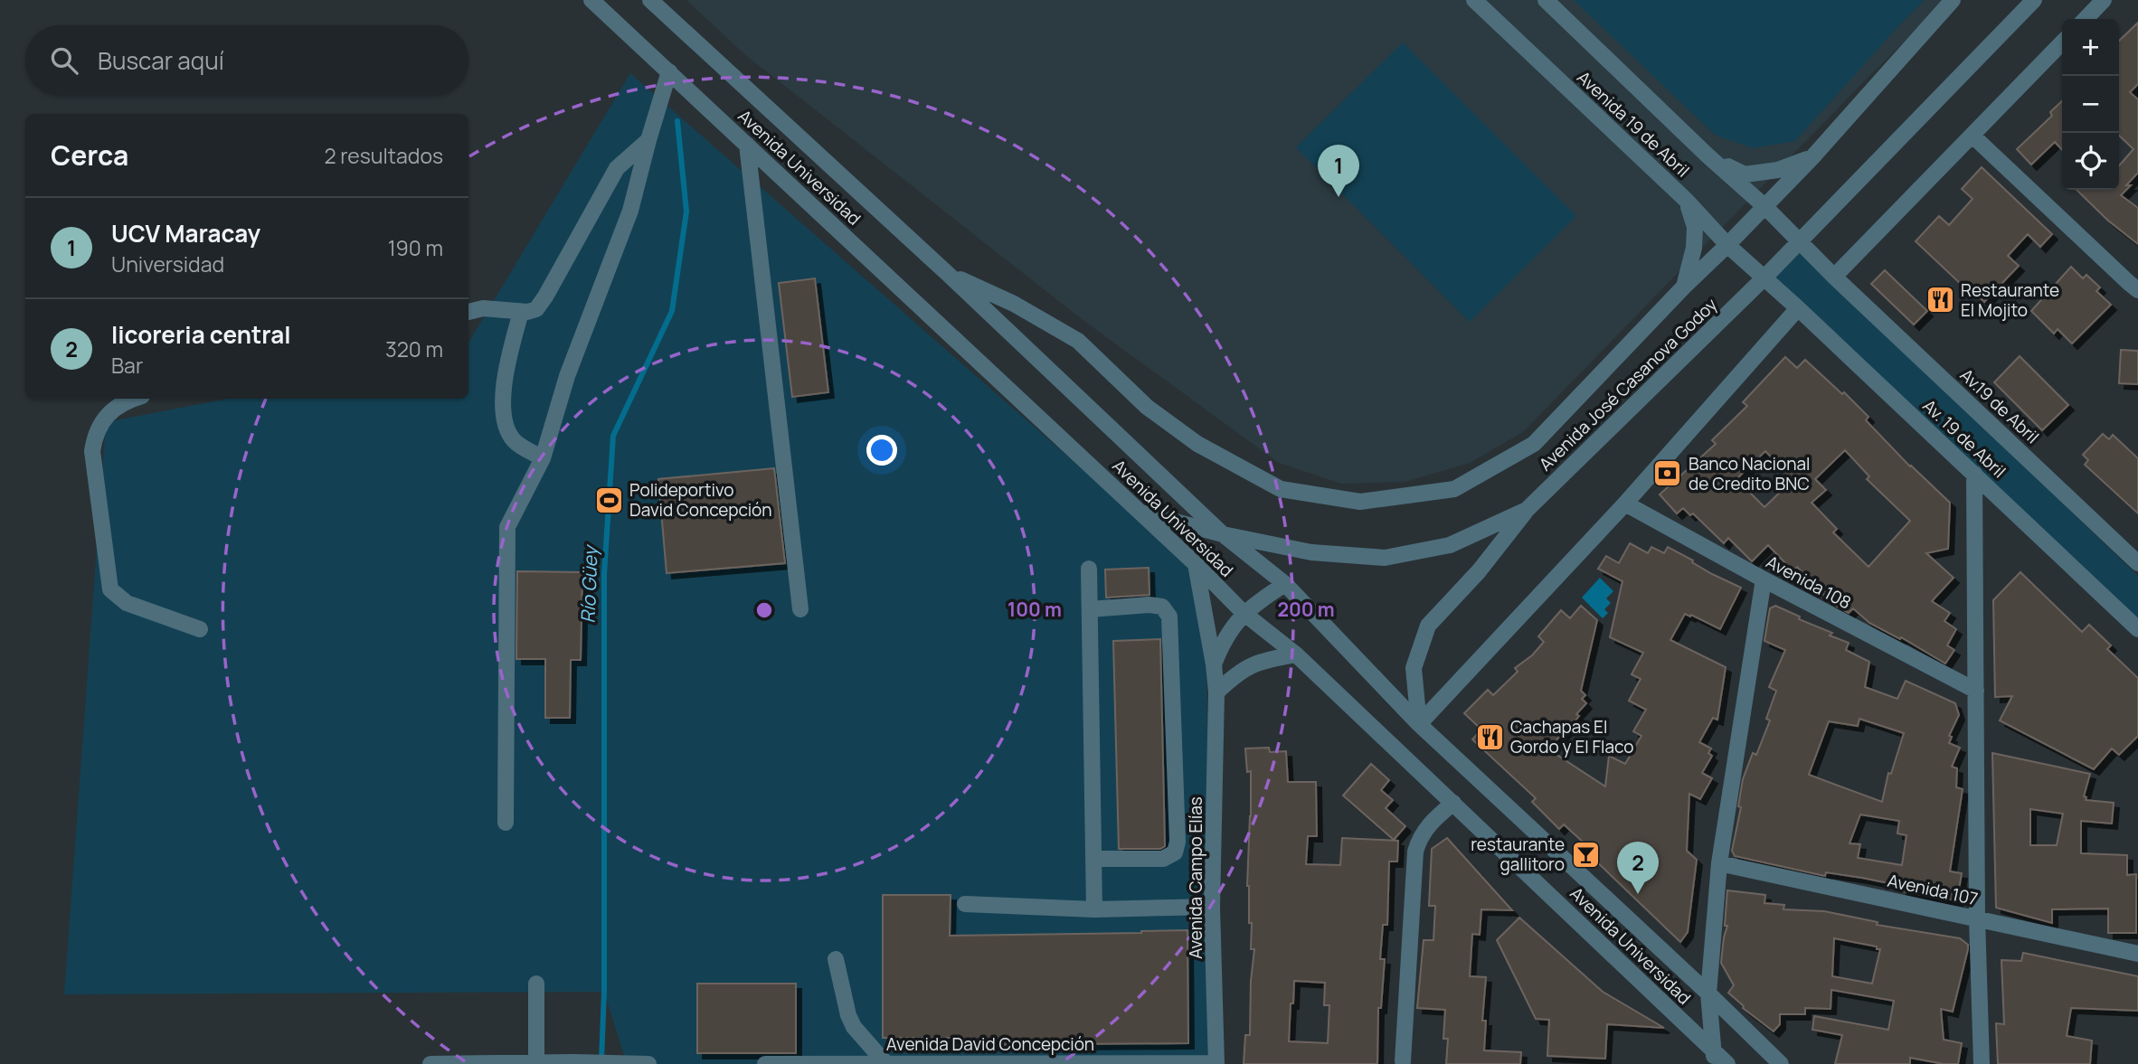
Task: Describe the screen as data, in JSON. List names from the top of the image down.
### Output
{
  "streets": {
    "street": [
      "Avenida 19 de Abril",
      "Avenida Universidad",
      "Avenida José Casanova Godoy",
      "Av.19 de Abril",
      "Av. 19 de Abril",
      "Avenida 108",
      "Avenida Campo Elías",
      "Avenida 107",
      "Avenida David Concepción"
    ]
  },
  "crossings": [
    ["Avenida 19 de Abril", "Avenida José Casanova Godoy"],
    ["Avenida 19 de Abril", "Av.19 de Abril"],
    ["Avenida 19 de Abril", "Av. 19 de Abril"],
    ["Avenida Universidad", "Avenida José Casanova Godoy"],
    ["Avenida Universidad", "Avenida Campo Elías"],
    ["Avenida José Casanova Godoy", "Av. 19 de Abril"],
    ["Avenida Campo Elías", "Avenida David Concepción"]
  ],
  "water": ["Río Güey"],
  "places": {
    "restaurant": ["Restaurante El Mojito", "Cachapas El Gordo y El Flaco"],
    "bank": ["Banco Nacional de Credito BNC"],
    "sports": ["Polideportivo David Concepción"],
    "bar": ["restaurante gallitoro"]
  },
  "page": {
    "map_buttons": ["+", "−"],
    "search": "Buscar aquí",
    "heading": ["Cerca", "2 resultados"],
    "pins": ["1", "2"],
    "list": [
      {
        "mark": "1",
        "name": "UCV Maracay",
        "note": "Universidad",
        "value": "190 m"
      },
      {
        "mark": "2",
        "name": "licoreria central",
        "note": "Bar",
        "value": "320 m"
      }
    ]
  },
  "rings": ["100 m", "200 m"]
}
